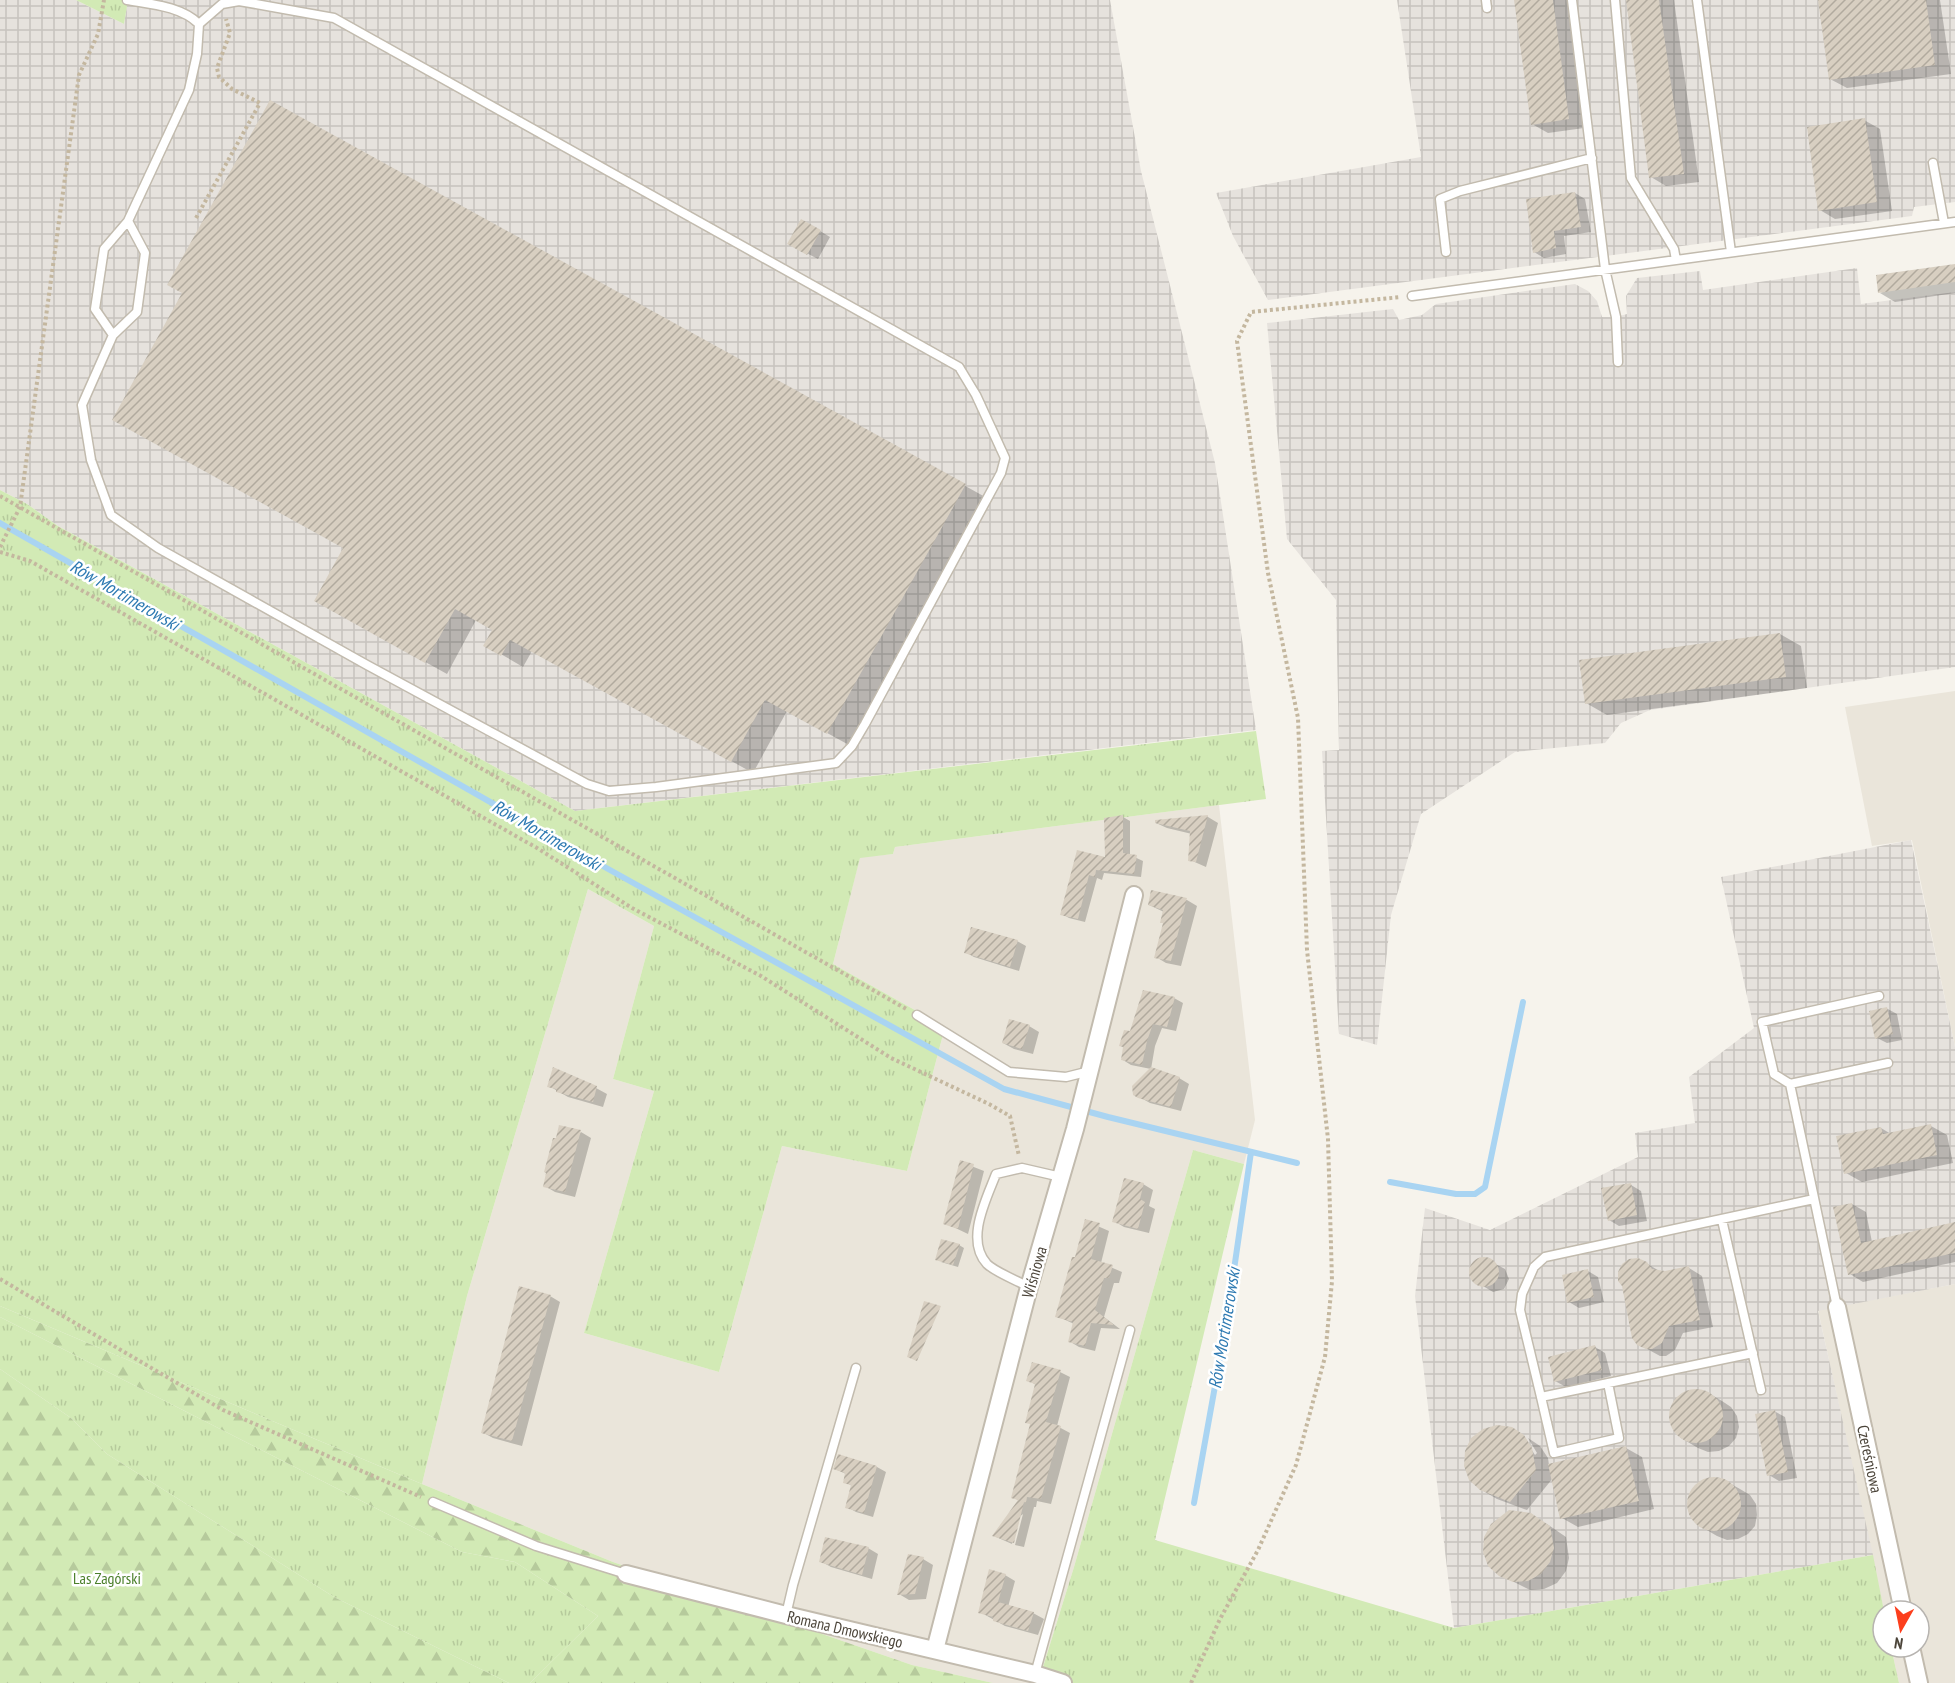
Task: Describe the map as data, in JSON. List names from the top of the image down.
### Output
{
  "streets": {
    "street": ["Wiśniowa", "Czereśniowa", "Romana Dmowskiego"]
  },
  "crossings": [
    ["Wiśniowa", "Romana Dmowskiego"]
  ],
  "water": ["Rów Mortimerowski"],
  "parks": ["Las Zagórski"],
  "north": "bottom"
}
